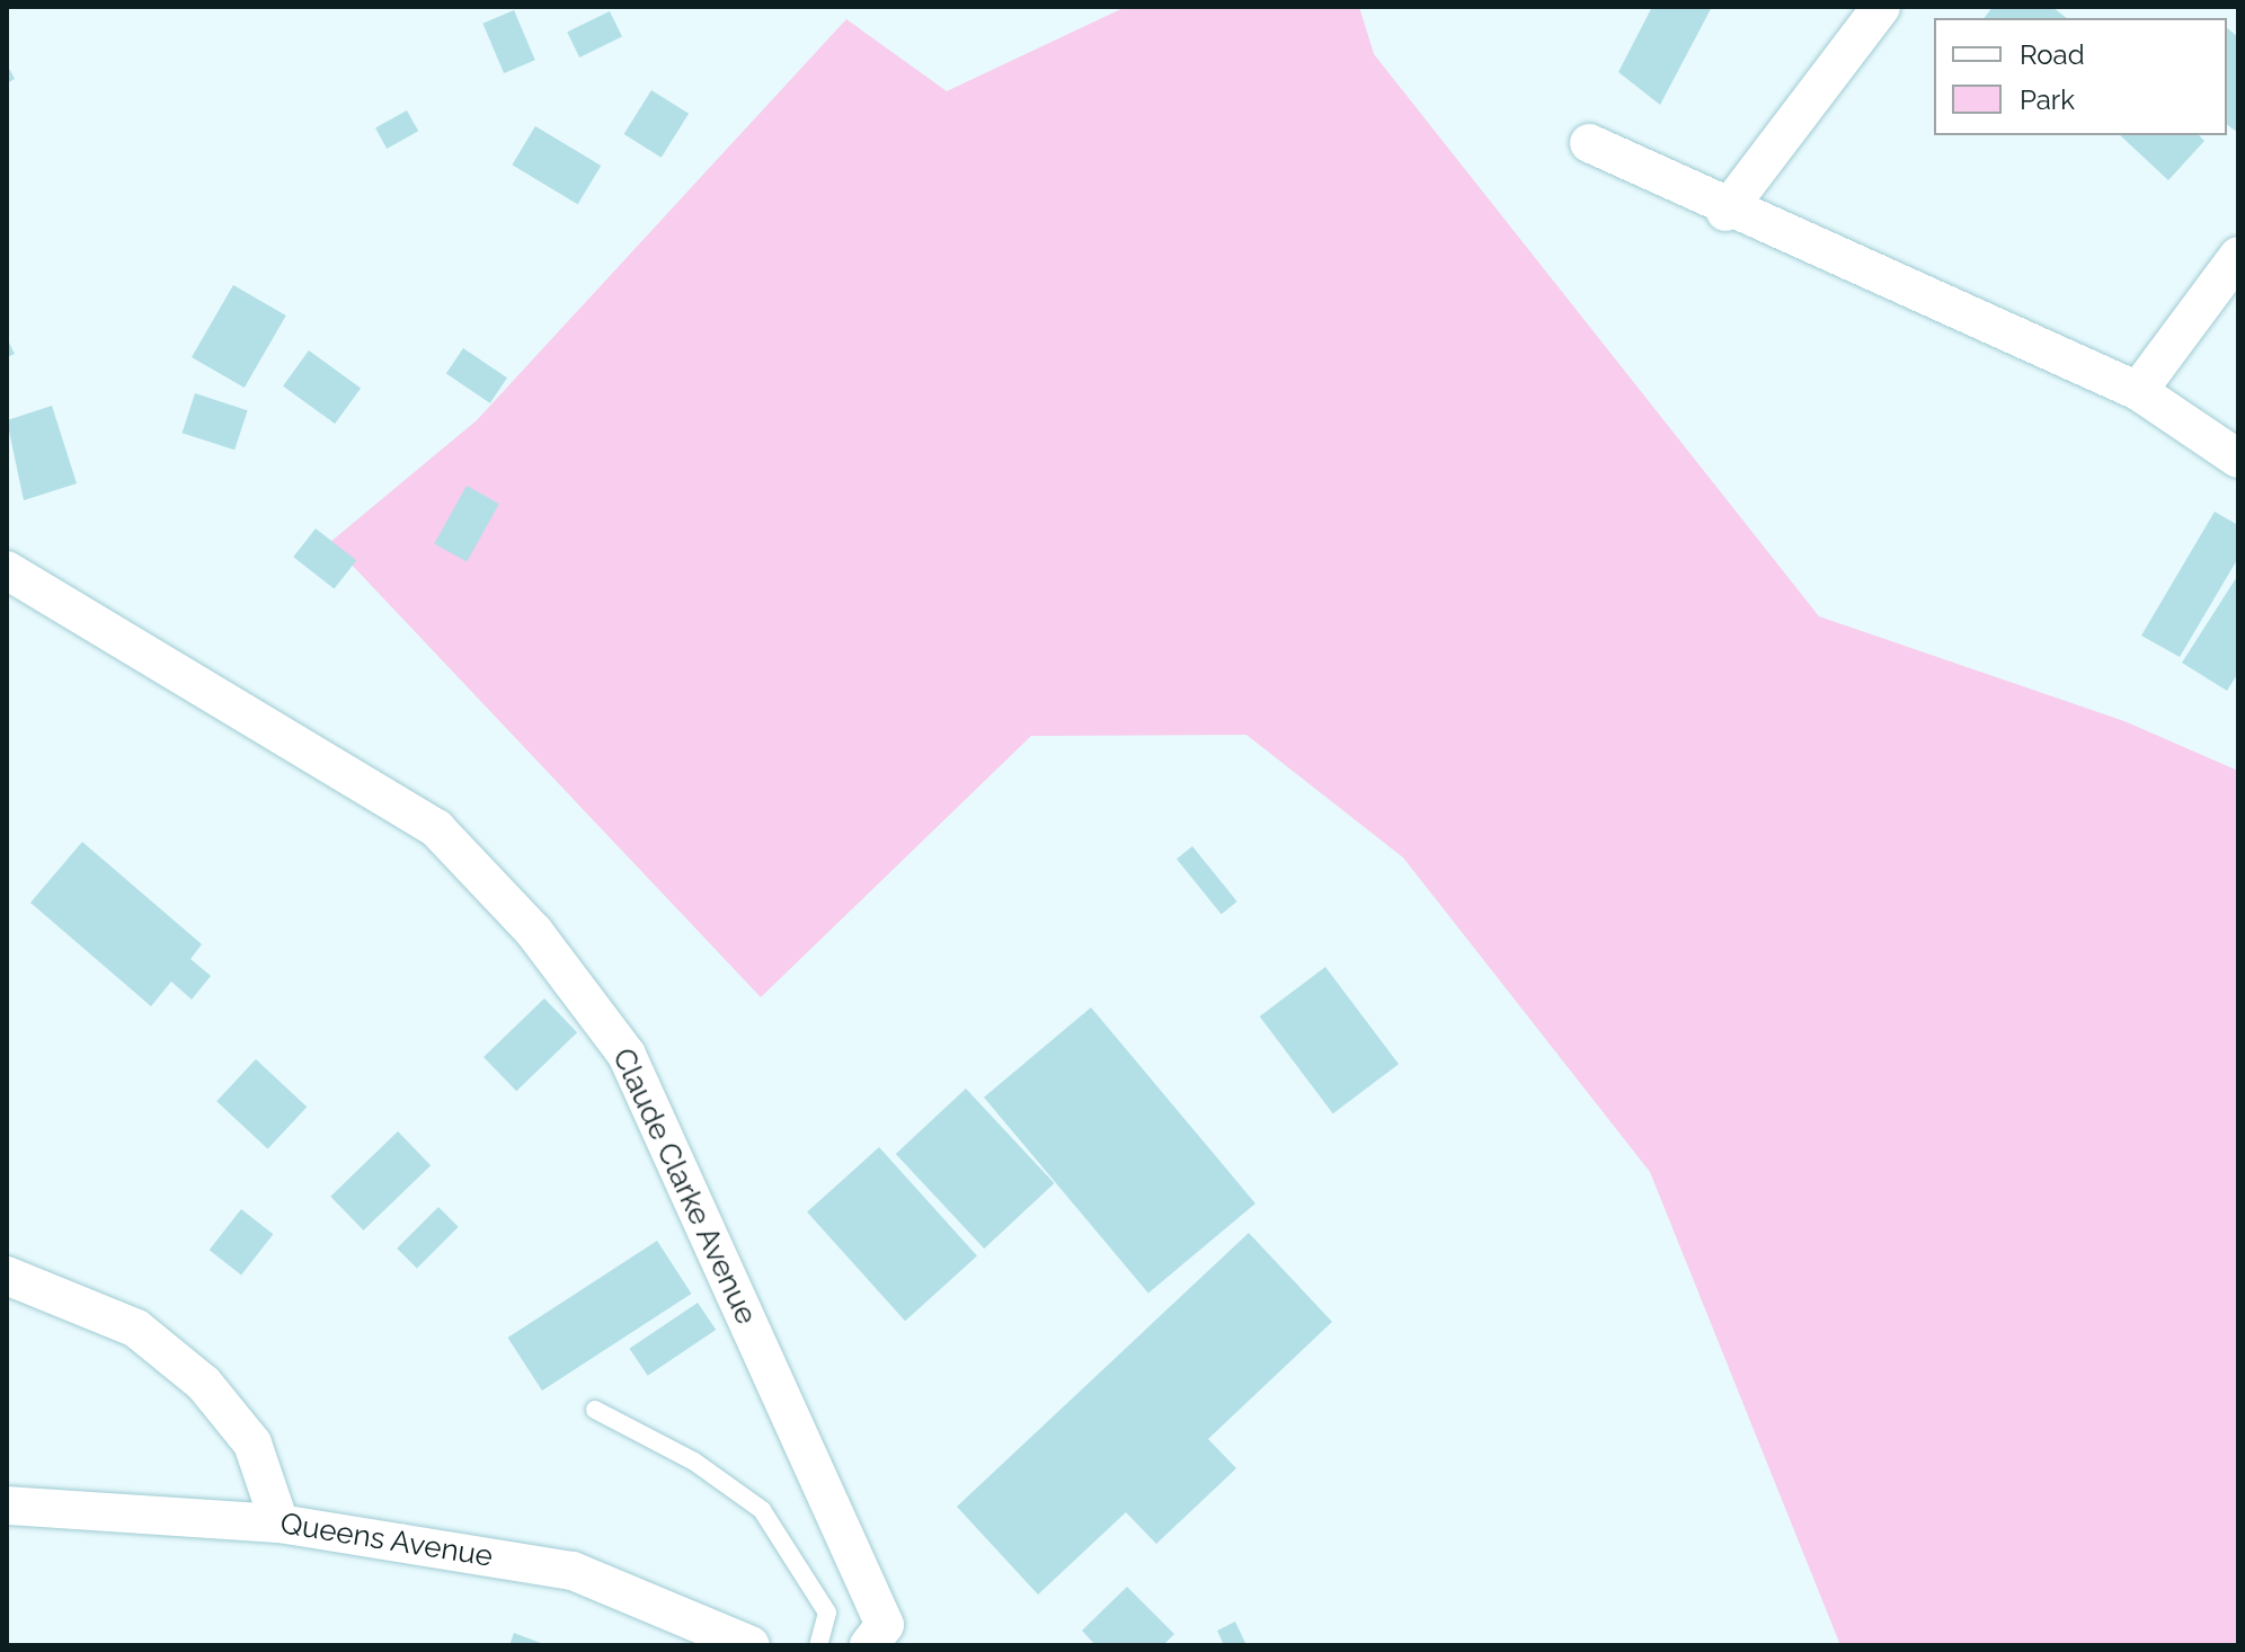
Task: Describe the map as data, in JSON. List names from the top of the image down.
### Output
{
  "streets": {
    "street": ["Claude Clarke Avenue", "Queens Avenue"]
  },
  "legend": ["Road", "Park"]
}
